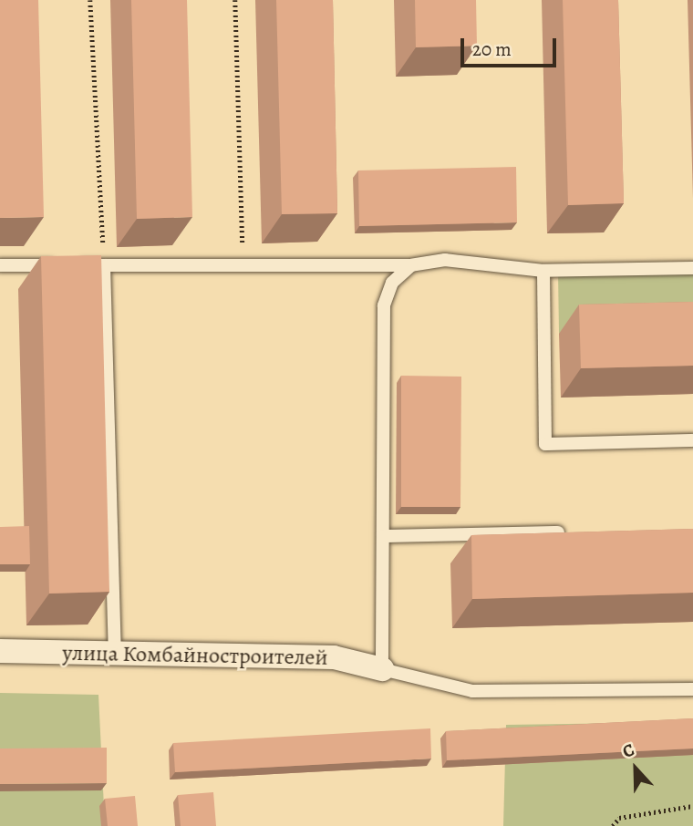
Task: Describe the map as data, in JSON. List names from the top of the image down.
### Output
{
  "streets": {
    "street": ["улица Комбайностроителей"]
  },
  "scale_bar": "20 m",
  "north": "top"
}
